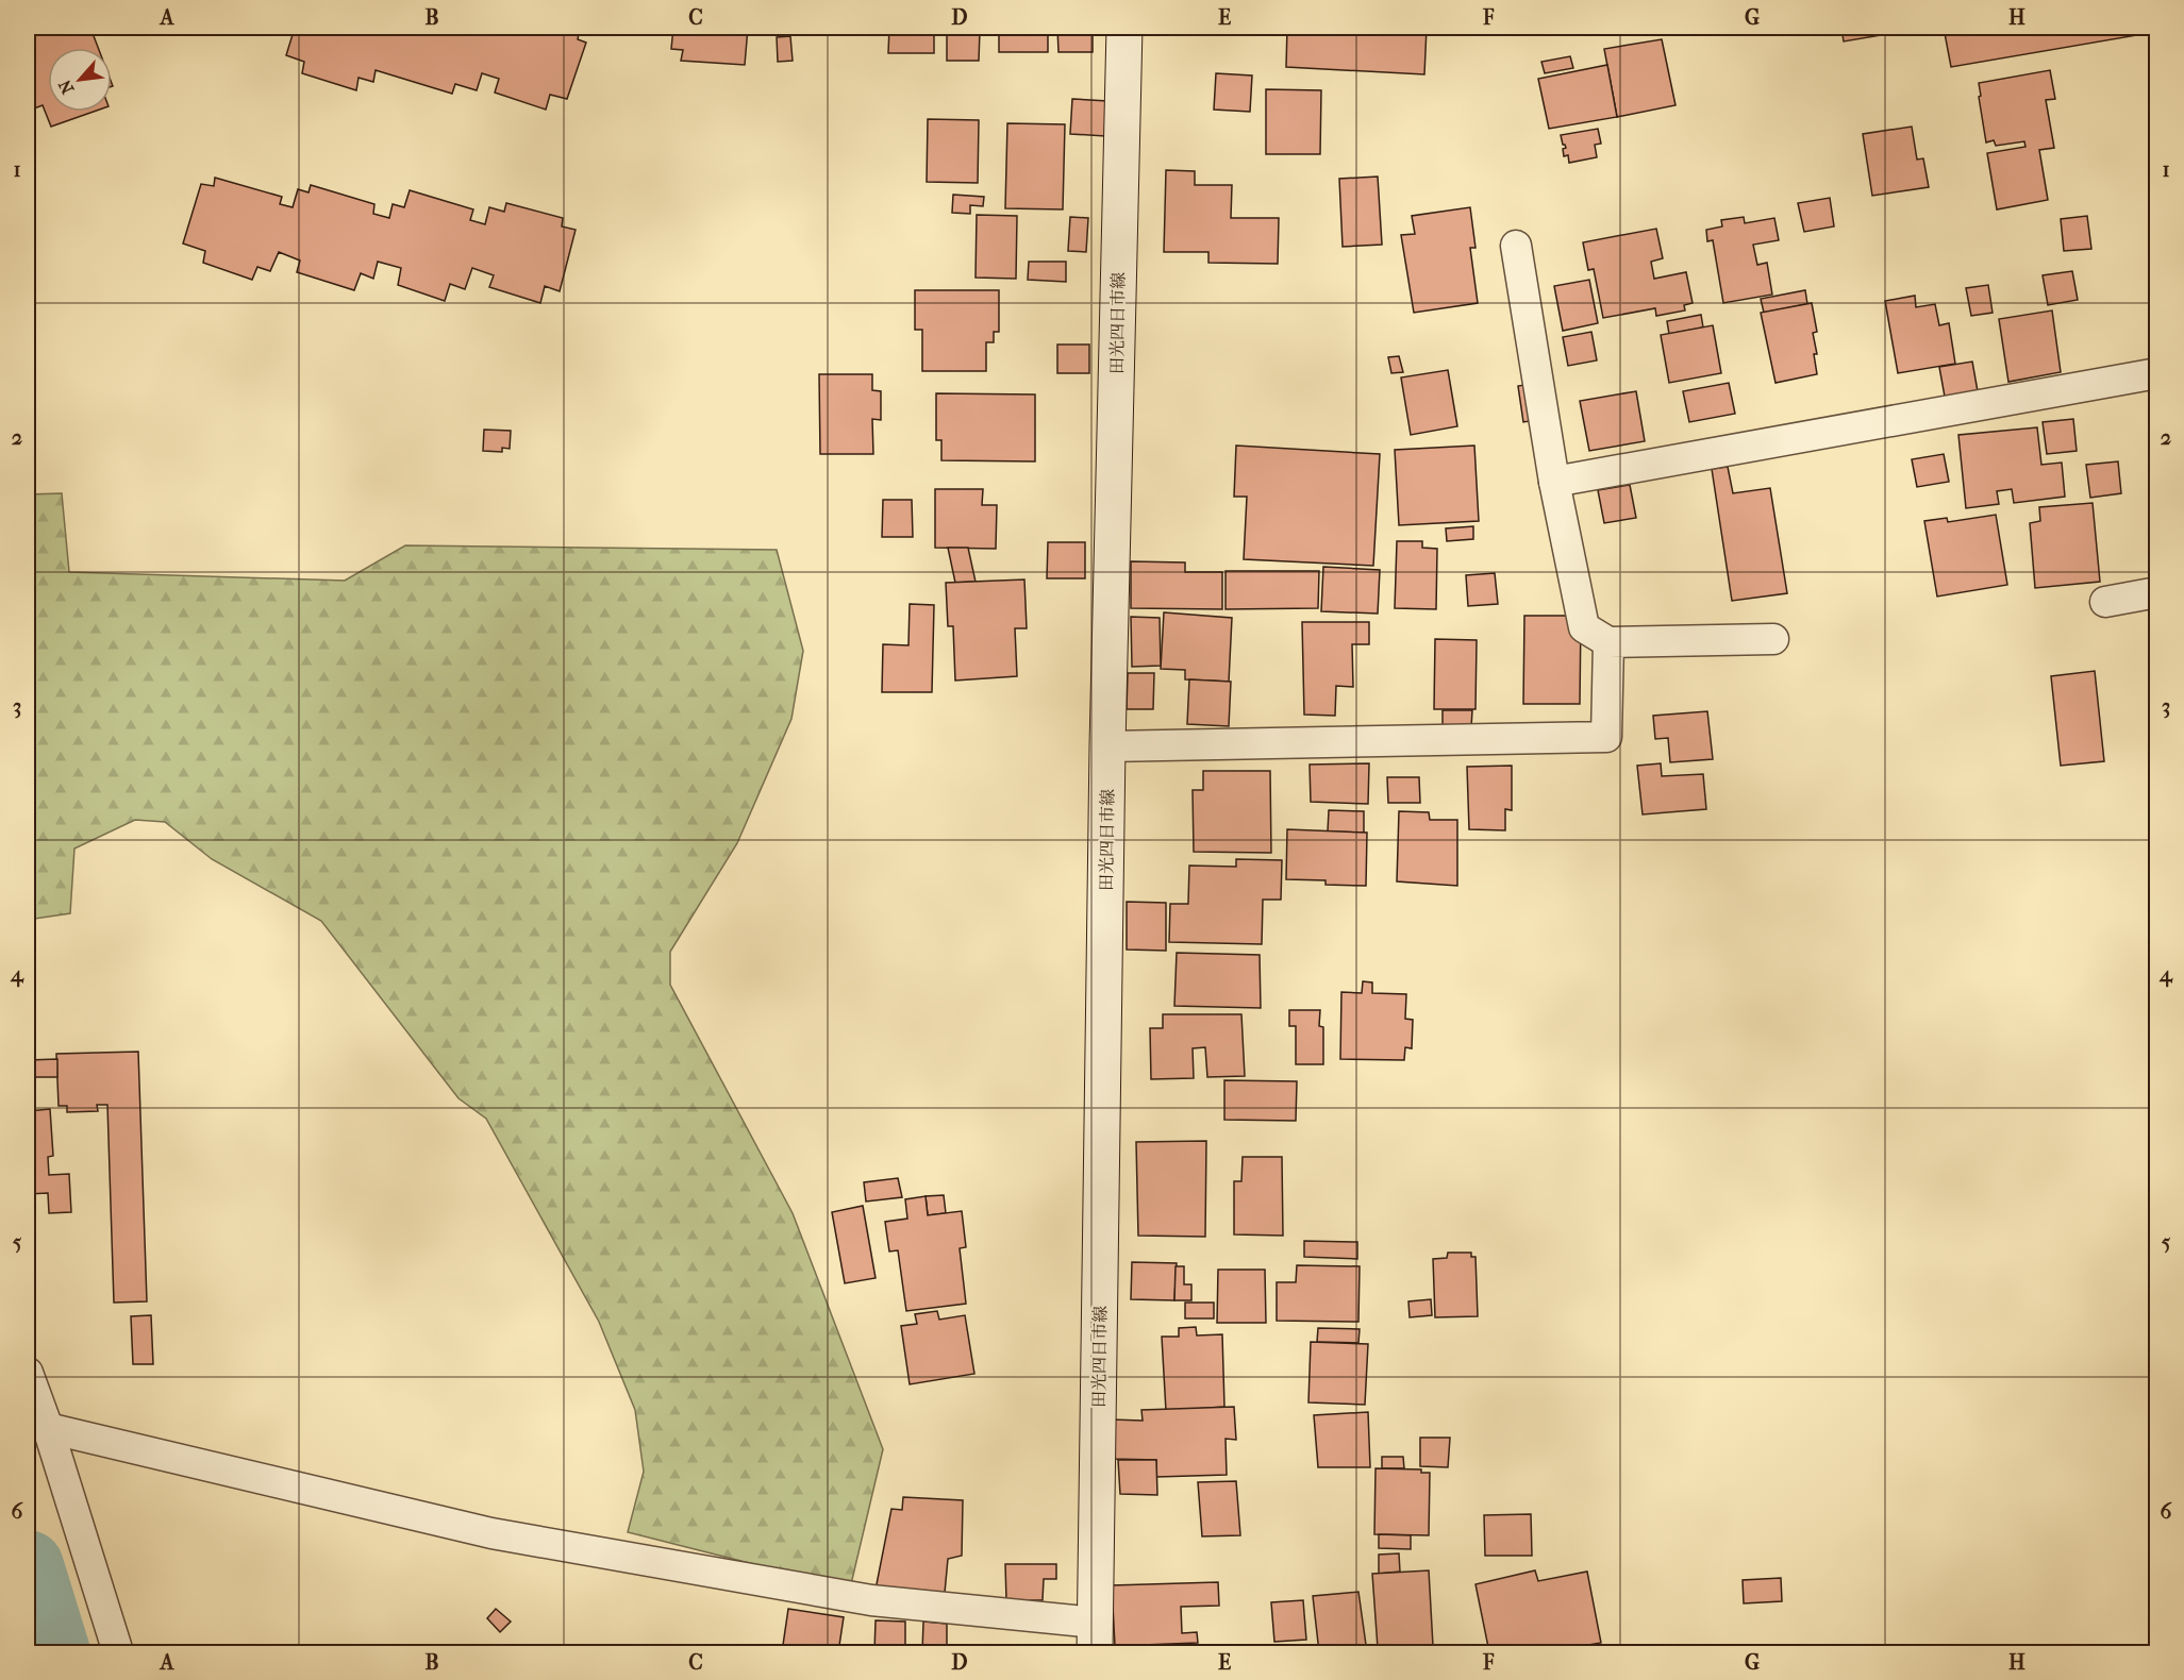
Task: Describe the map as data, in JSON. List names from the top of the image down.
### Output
{
  "streets": {
    "main road": ["田光四日市線"]
  },
  "north": "bottom left",
  "grid": {
    "columns": [
      "A",
      "B",
      "C",
      "D",
      "E",
      "F",
      "G",
      "H"
    ],
    "rows": [
      "1",
      "2",
      "3",
      "4",
      "5",
      "6"
    ]
  }
}
